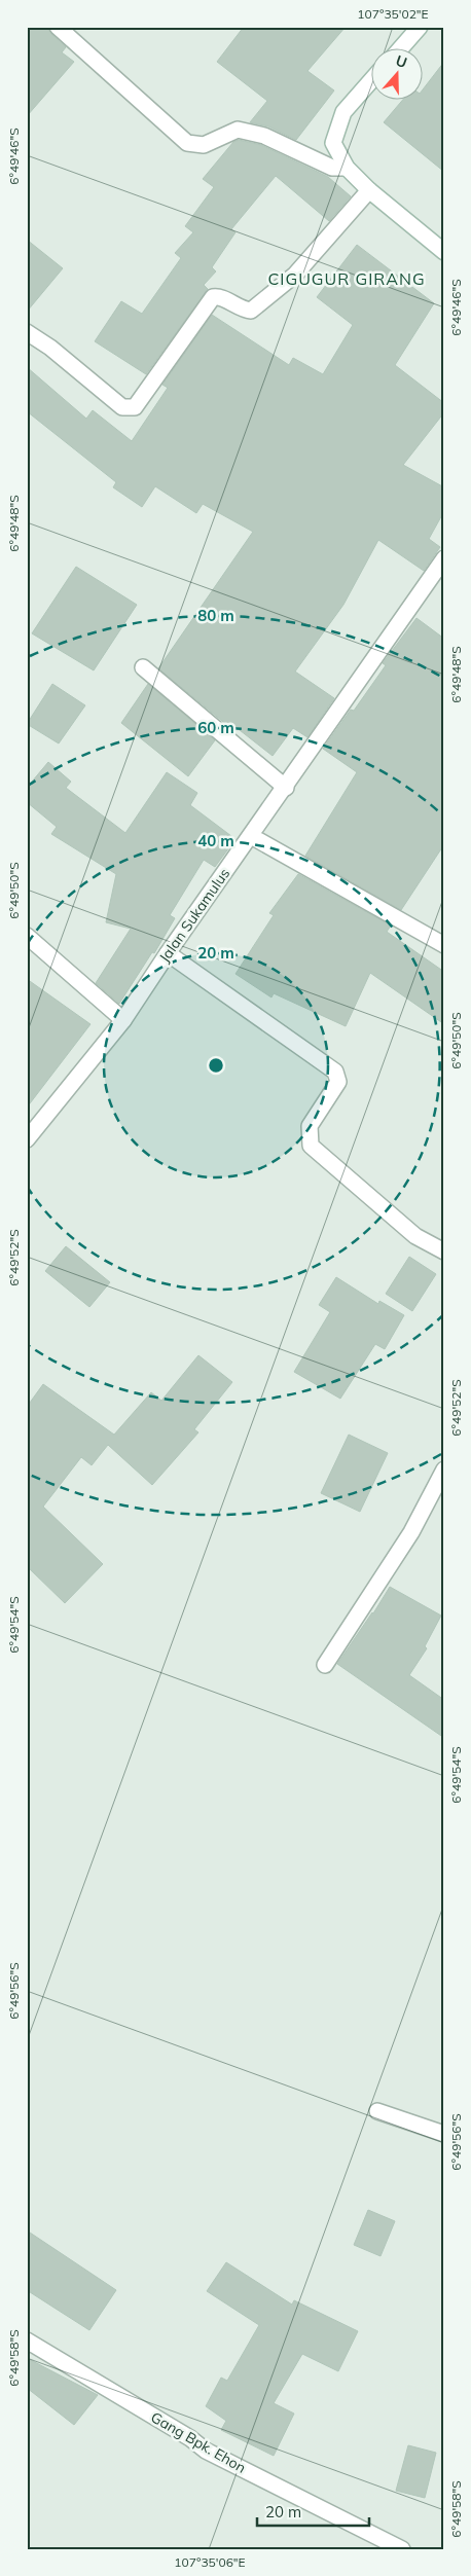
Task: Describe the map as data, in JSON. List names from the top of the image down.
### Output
{
  "streets": {
    "street": ["Jalan Sukamulus", "Gang Bpk. Ehon"]
  },
  "districts": ["CIGUGUR GIRANG"],
  "scale_bar": "20 m",
  "north": "top",
  "coordinates": [
    "107°35'02\"E",
    "6°49'46\"S",
    "6°49'48\"S",
    "6°49'50\"S",
    "6°49'52\"S",
    "6°49'54\"S",
    "6°49'56\"S",
    "6°49'58\"S",
    "107°35'06\"E"
  ],
  "rings": [
    "80 m",
    "60 m",
    "40 m",
    "20 m"
  ]
}
